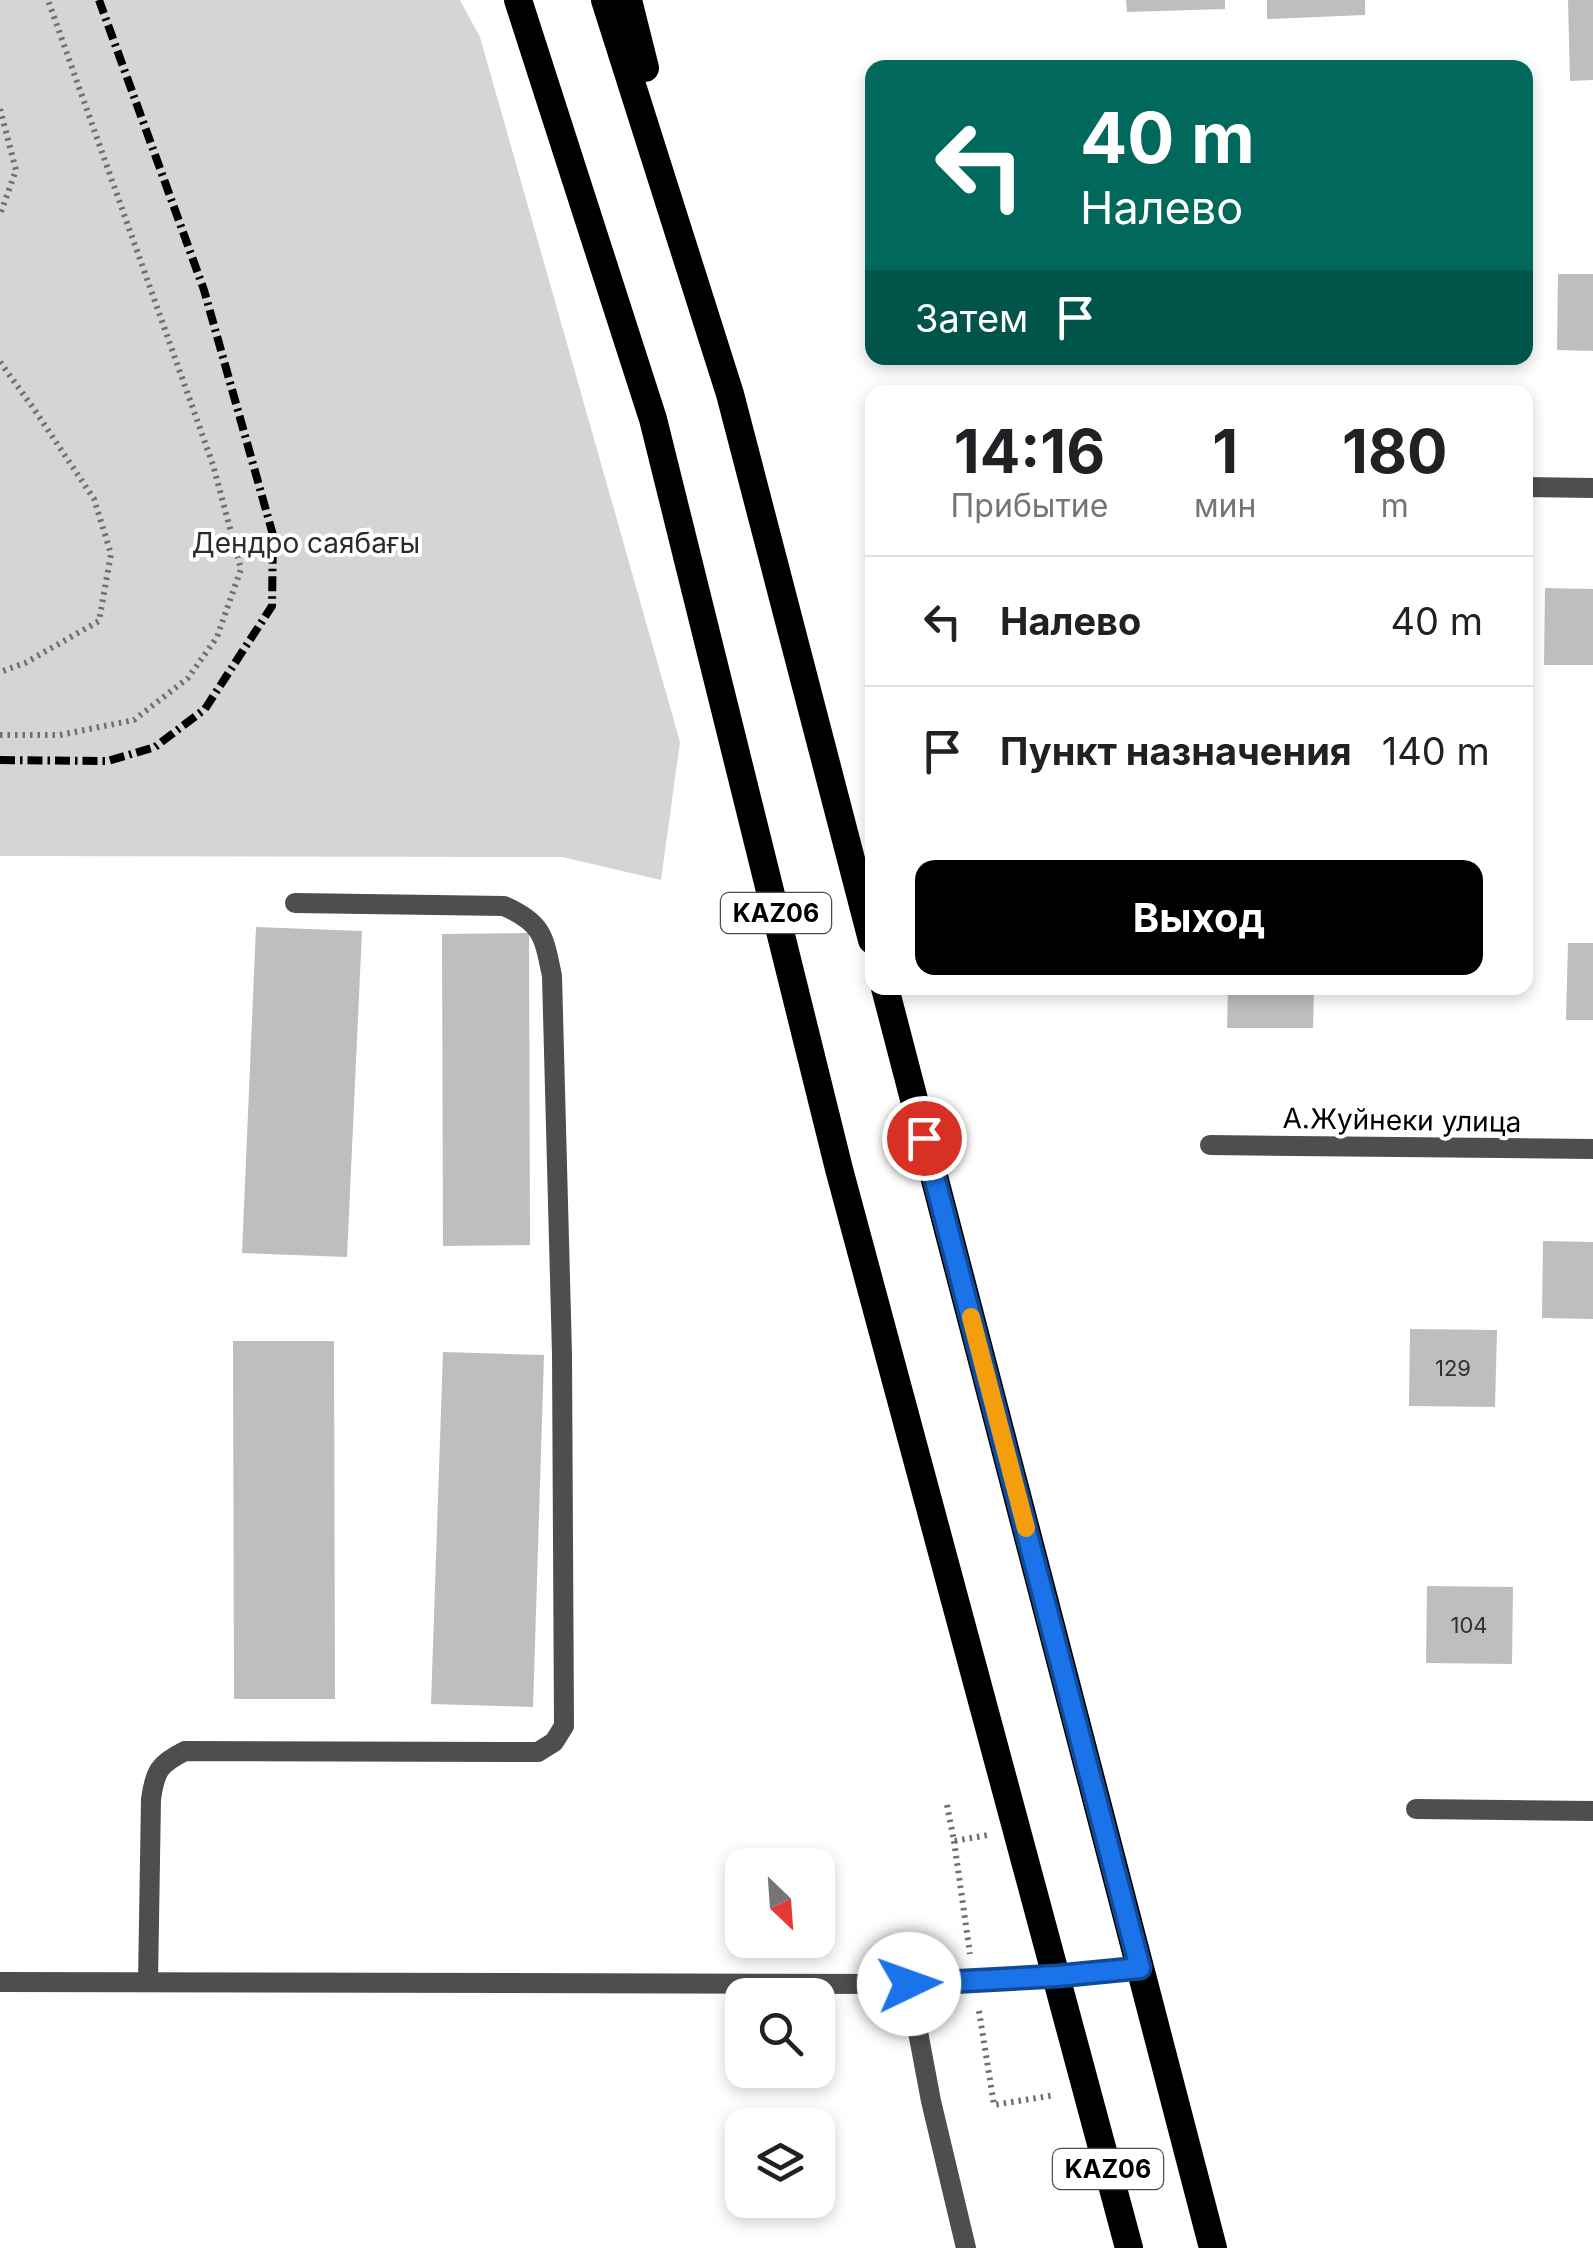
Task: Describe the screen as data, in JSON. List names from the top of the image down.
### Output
{
  "streets": {
    "highway": ["KАZ06"],
    "street": ["А.Жуйнеки улица"]
  },
  "parks": ["Дендро саябағы"],
  "house_numbers": ["129", "104"],
  "north": "bottom right",
  "page": {
    "turn": ["40 m", "Налево"],
    "then": "Затем",
    "eta": [
      "14:16",
      "Прибытие",
      "1",
      "мин",
      "180",
      "m"
    ],
    "list": [
      {
        "name": "Налево",
        "value": "40 m"
      },
      {
        "name": "Пункт назначения",
        "value": "140 m"
      }
    ],
    "buttons": "Выход"
  }
}
